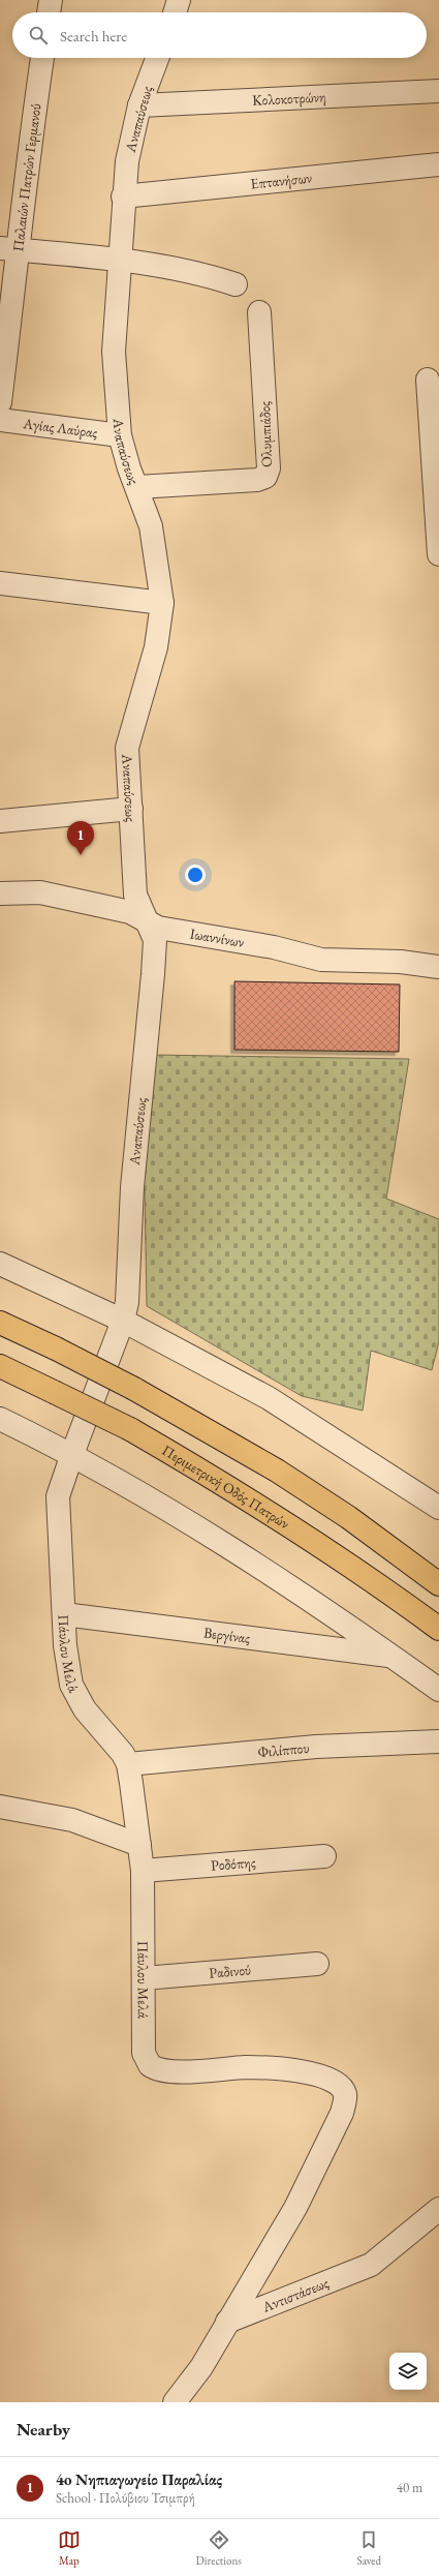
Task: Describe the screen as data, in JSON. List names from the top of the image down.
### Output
{
  "streets": {
    "highway": ["Περιμετρική Οδός Πατρών"],
    "street": [
      "Κολοκοτρώνη",
      "Αναπαύσεως",
      "Παλαιών Πατρών Γερμανού",
      "Επτανήσων",
      "Αγίας Λαύρας",
      "Ολυμπιάδος",
      "Ιωαννίνων",
      "Βεργίνας",
      "Πάυλου Μελά",
      "Φιλίππου",
      "Ροδόπης",
      "Ραδινού",
      "Αντιστάσεως"
    ]
  },
  "crossings": [
    ["Κολοκοτρώνη", "Αναπαύσεως"],
    ["Αναπαύσεως", "Επτανήσων"],
    ["Αναπαύσεως", "Αγίας Λαύρας"],
    ["Αναπαύσεως", "Ολυμπιάδος"],
    ["Αναπαύσεως", "Ιωαννίνων"],
    ["Αναπαύσεως", "Πάυλου Μελά"],
    ["Βεργίνας", "Πάυλου Μελά"],
    ["Πάυλου Μελά", "Φιλίππου"],
    ["Πάυλου Μελά", "Ροδόπης"],
    ["Πάυλου Μελά", "Ραδινού"],
    ["Πάυλου Μελά", "Αντιστάσεως"]
  ],
  "page": {
    "search": "Search here",
    "pins": "1",
    "heading": "Nearby",
    "list": [
      {
        "mark": "1",
        "name": "4o Νηπιαγωγείο Παραλίας",
        "note": "School · Πολύβιου Τσιμπρή",
        "value": "40 m"
      }
    ],
    "nav": ["Map", "Directions", "Saved"]
  }
}
